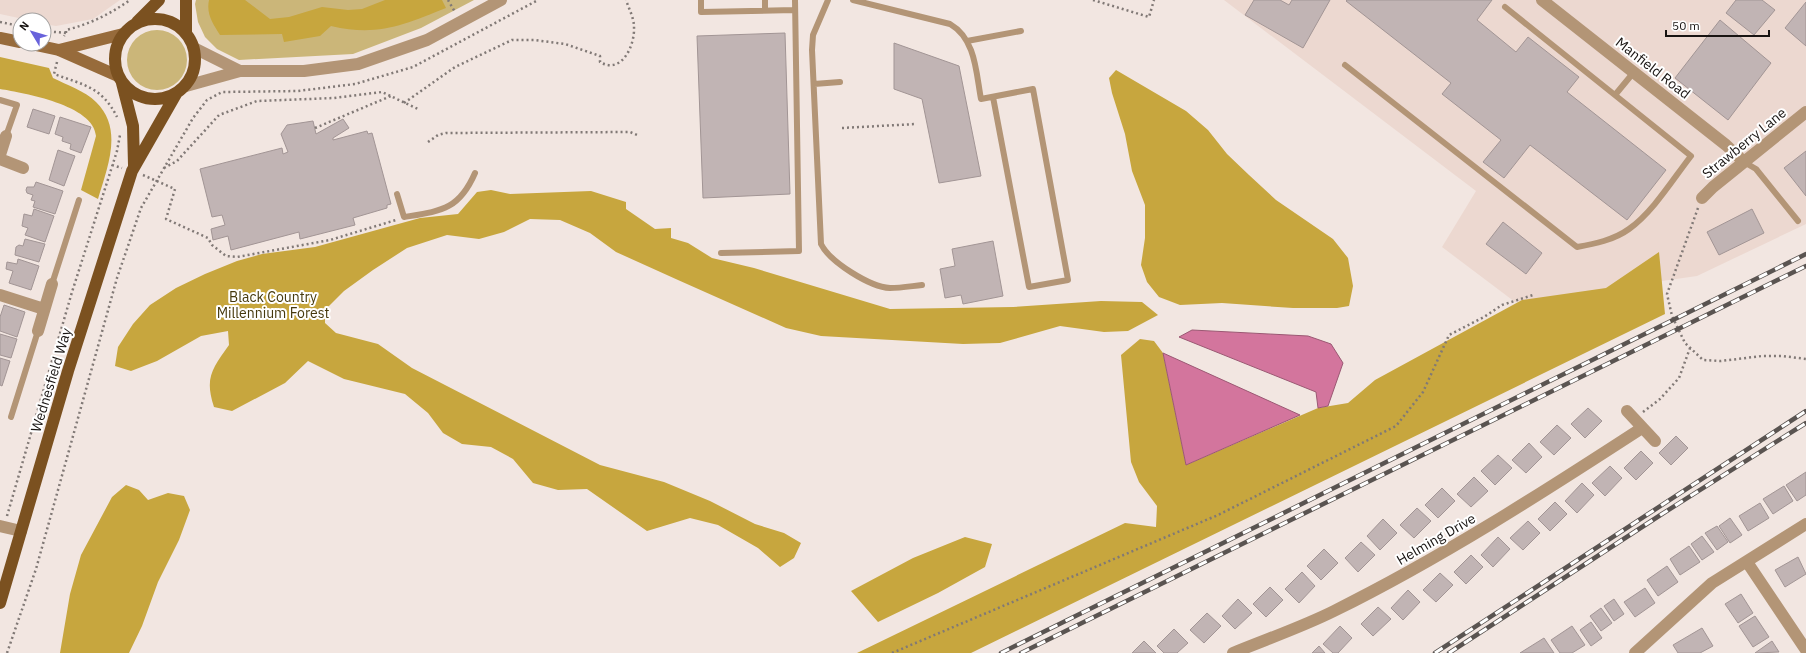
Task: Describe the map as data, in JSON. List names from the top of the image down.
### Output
{
  "streets": {
    "main road": ["Wednesfield Way"],
    "street": ["Manfield Road", "Strawberry Lane", "Helming Drive"]
  },
  "crossings": [
    ["Manfield Road", "Strawberry Lane"]
  ],
  "parks": ["Black Country Millennium Forest"],
  "scale_bar": "50 m",
  "north": "top left"
}
